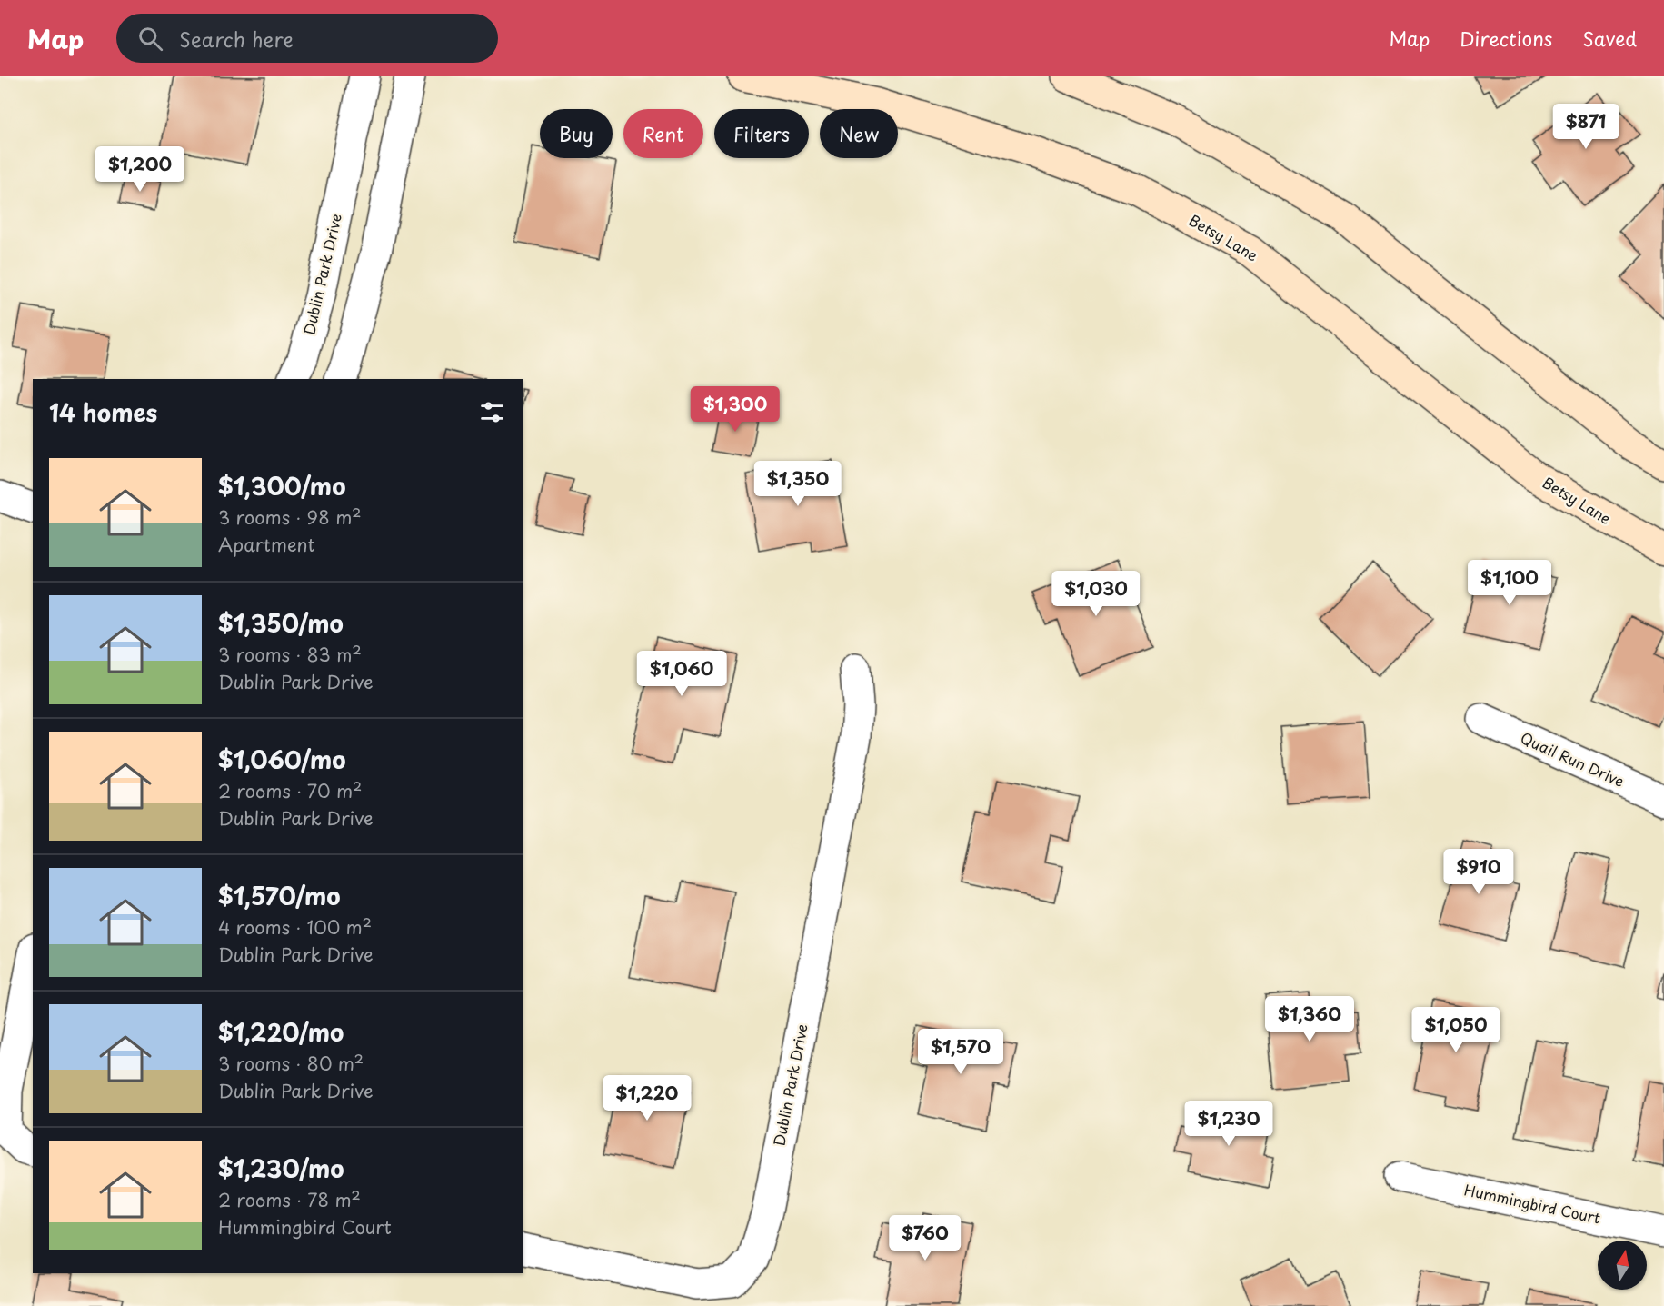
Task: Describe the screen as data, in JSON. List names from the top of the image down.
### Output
{
  "streets": {
    "main road": ["Betsy Lane"],
    "street": ["Dublin Park Drive", "Quail Run Drive", "Hummingbird Court"]
  },
  "north": "top",
  "page": {
    "header": "Map",
    "search": "Search here",
    "nav": ["Map", "Directions", "Saved"],
    "price": [
      "$871",
      "$1,200",
      "$1,300",
      "$1,350",
      "$1,100",
      "$1,030",
      "$1,060",
      "$910",
      "$1,360",
      "$1,050",
      "$1,570",
      "$1,220",
      "$1,230",
      "$760"
    ],
    "chip": [
      "Buy",
      "Rent",
      "Filters",
      "New"
    ],
    "heading": "14 homes",
    "list": [
      {
        "name": "$1,300/mo",
        "note": "3 rooms · 98 m² · Apartment"
      },
      {
        "name": "$1,350/mo",
        "note": "3 rooms · 83 m² · Dublin Park Drive"
      },
      {
        "name": "$1,060/mo",
        "note": "2 rooms · 70 m² · Dublin Park Drive"
      },
      {
        "name": "$1,570/mo",
        "note": "4 rooms · 100 m² · Dublin Park Drive"
      },
      {
        "name": "$1,220/mo",
        "note": "3 rooms · 80 m² · Dublin Park Drive"
      },
      {
        "name": "$1,230/mo",
        "note": "2 rooms · 78 m² · Hummingbird Court"
      }
    ]
  }
}
